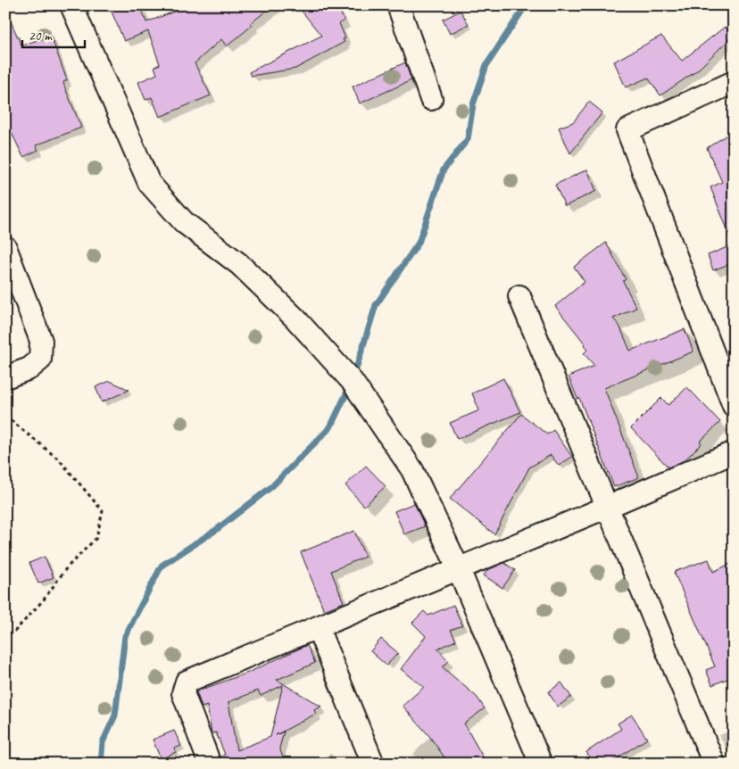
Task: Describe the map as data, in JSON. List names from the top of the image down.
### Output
{
  "scale_bar": "20 m"
}
